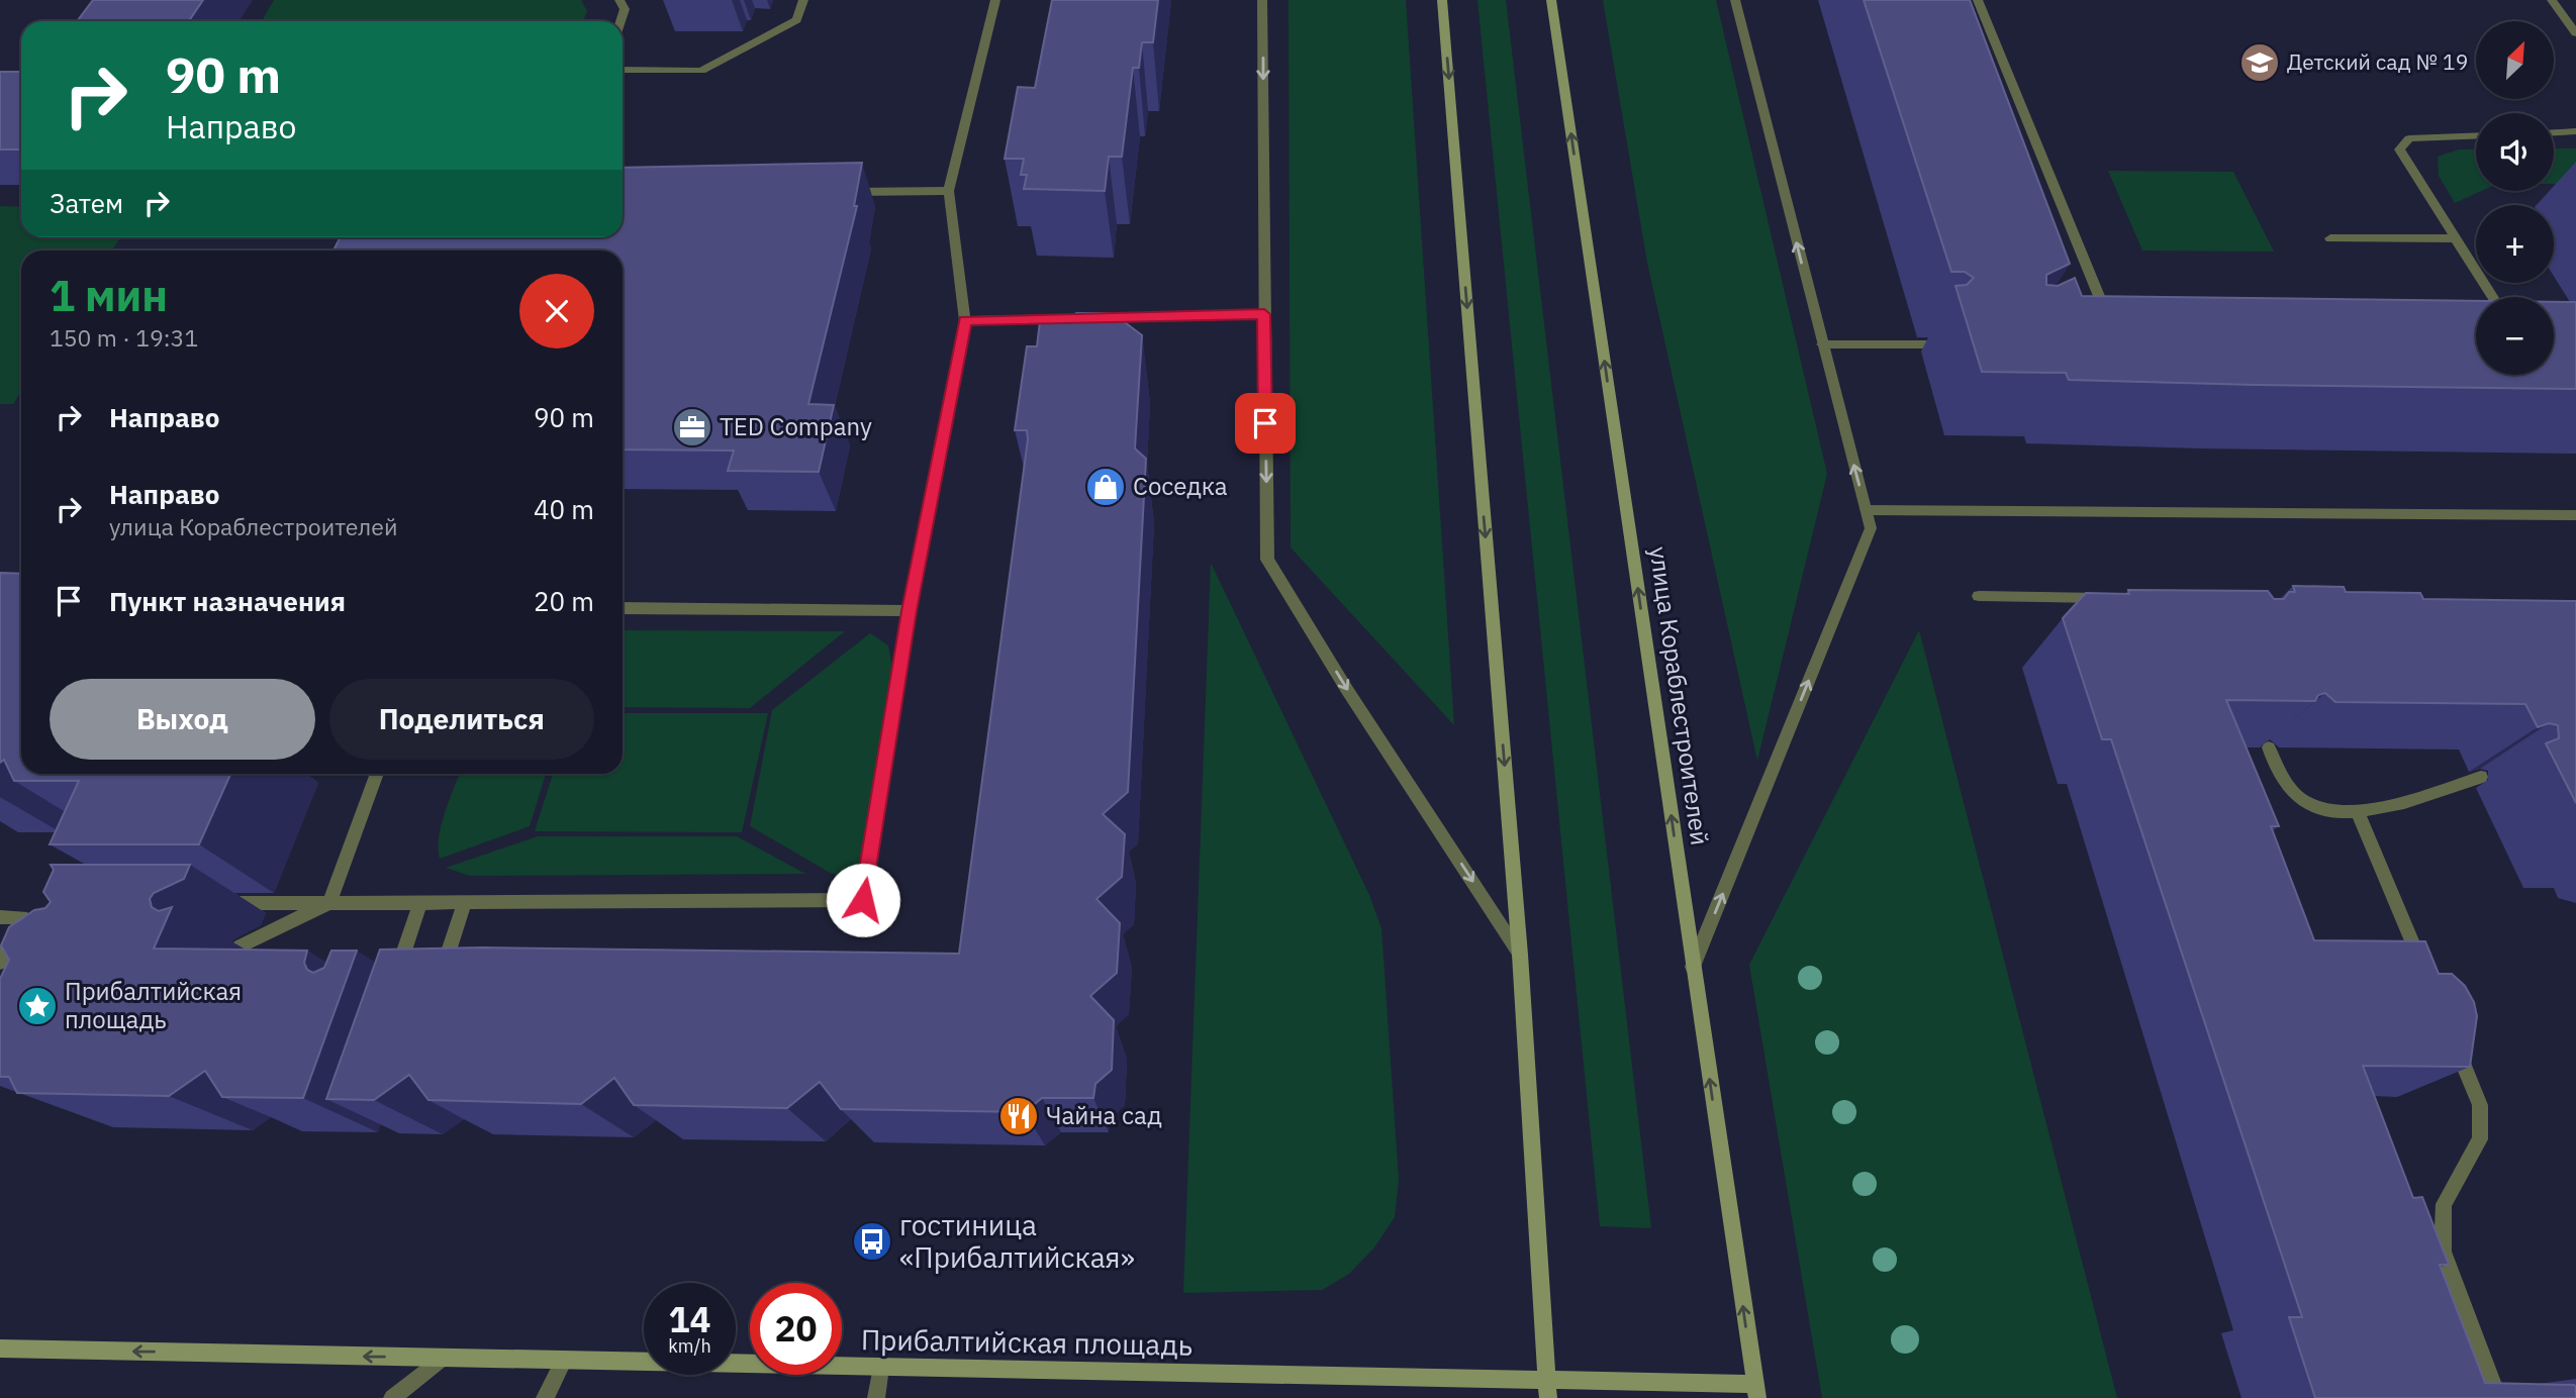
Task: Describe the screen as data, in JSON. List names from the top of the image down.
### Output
{
  "streets": {
    "main road": ["улица Кораблестроителей", "Прибалтийская площадь"]
  },
  "crossings": [
    ["улица Кораблестроителей", "Прибалтийская площадь"]
  ],
  "one_way": ["улица Кораблестроителей"],
  "places": {
    "school or university": ["Детский сад № 19"],
    "office": ["TED Company"],
    "shop": ["Соседка"],
    "place": ["Прибалтийская площадь"],
    "restaurant": ["Чайна сад"],
    "bus stop": ["гостиница «Прибалтийская»"]
  },
  "north": "top right",
  "page": {
    "map_buttons": ["+", "−"],
    "turn": ["90 m", "Направо"],
    "then": "Затем",
    "heading": ["1 мин", "150 m · 19:31"],
    "list": [
      {
        "name": "Направо",
        "value": "90 m"
      },
      {
        "name": "Направо",
        "note": "улица Кораблестроителей",
        "value": "40 m"
      },
      {
        "name": "Пункт назначения",
        "value": "20 m"
      }
    ],
    "buttons": ["Выход", "Поделиться"],
    "speed": "14 km/h",
    "limit": "20"
  }
}
